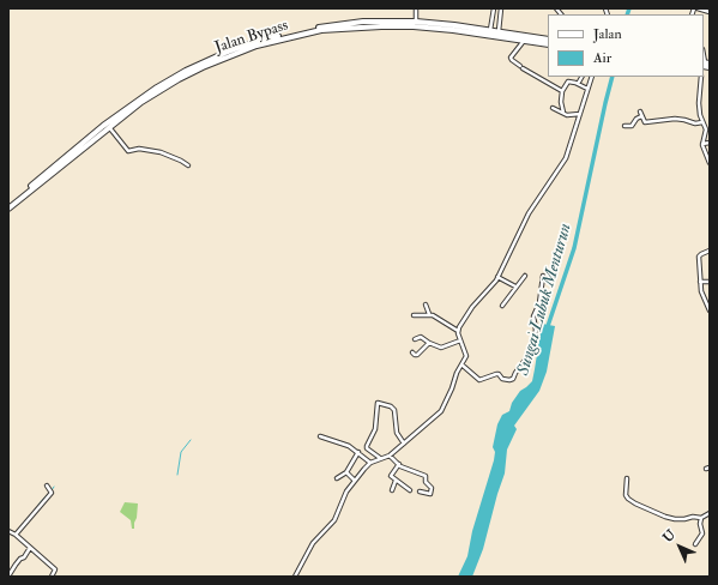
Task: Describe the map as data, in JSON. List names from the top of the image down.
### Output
{
  "streets": {
    "highway": ["Jalan Bypass"]
  },
  "water": ["Sungai Lubuk Menturun"],
  "legend": ["Jalan", "Air"],
  "north": "top left"
}
